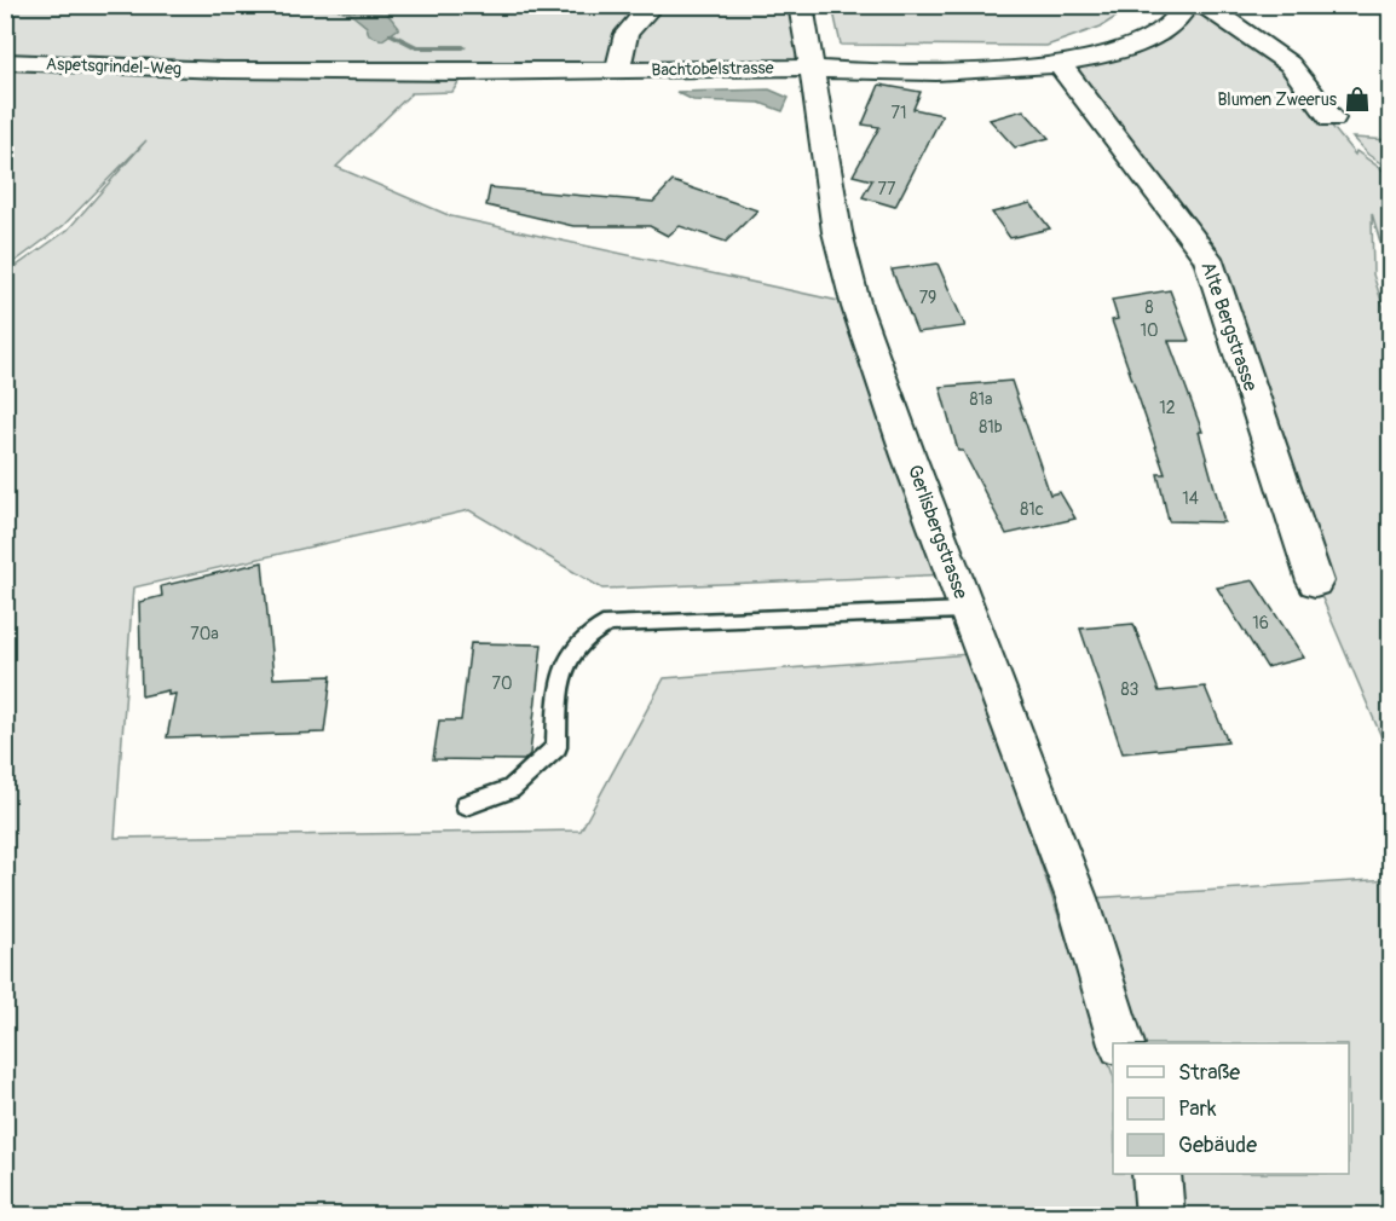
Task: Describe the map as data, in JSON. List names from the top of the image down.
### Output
{
  "streets": {
    "street": [
      "Aspetsgrindel-Weg",
      "Bachtobelstrasse",
      "Alte Bergstrasse",
      "Gerlisbergstrasse"
    ]
  },
  "crossings": [
    ["Aspetsgrindel-Weg", "Bachtobelstrasse"],
    ["Bachtobelstrasse", "Alte Bergstrasse"],
    ["Bachtobelstrasse", "Gerlisbergstrasse"]
  ],
  "places": {
    "shop": ["Blumen Zweerus"]
  },
  "house_numbers": [
    "71",
    "77",
    "79",
    "8",
    "10",
    "81a",
    "12",
    "81b",
    "14",
    "81c",
    "16",
    "70a",
    "70",
    "83"
  ],
  "legend": ["Straße", "Park", "Gebäude"]
}
